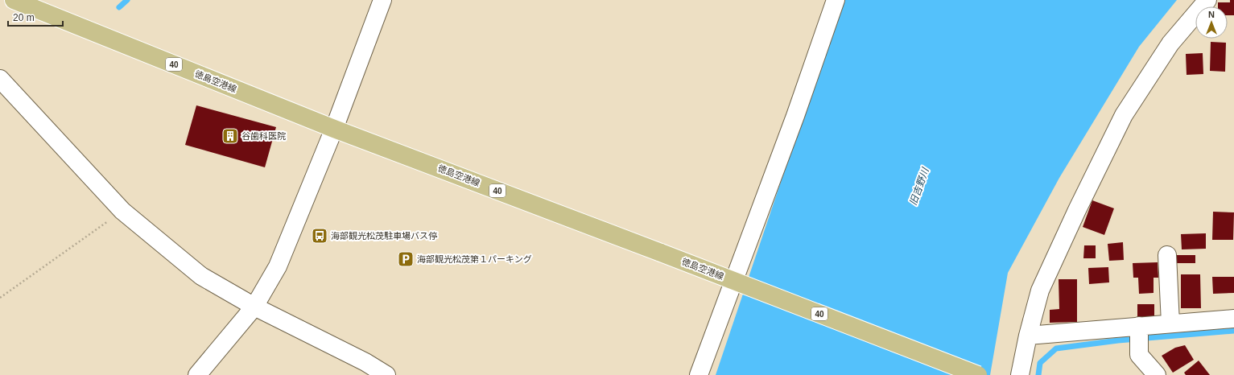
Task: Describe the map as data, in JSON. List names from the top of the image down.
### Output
{
  "streets": {
    "main road": ["40", "徳島空港線"]
  },
  "water": ["旧吉野川"],
  "places": {
    "building": ["谷歯科医院"],
    "bus stop": ["海部観光松茂駐車場バス停"],
    "parking": ["海部観光松茂第１パーキング"]
  },
  "scale_bar": "20 m",
  "north": "top"
}
